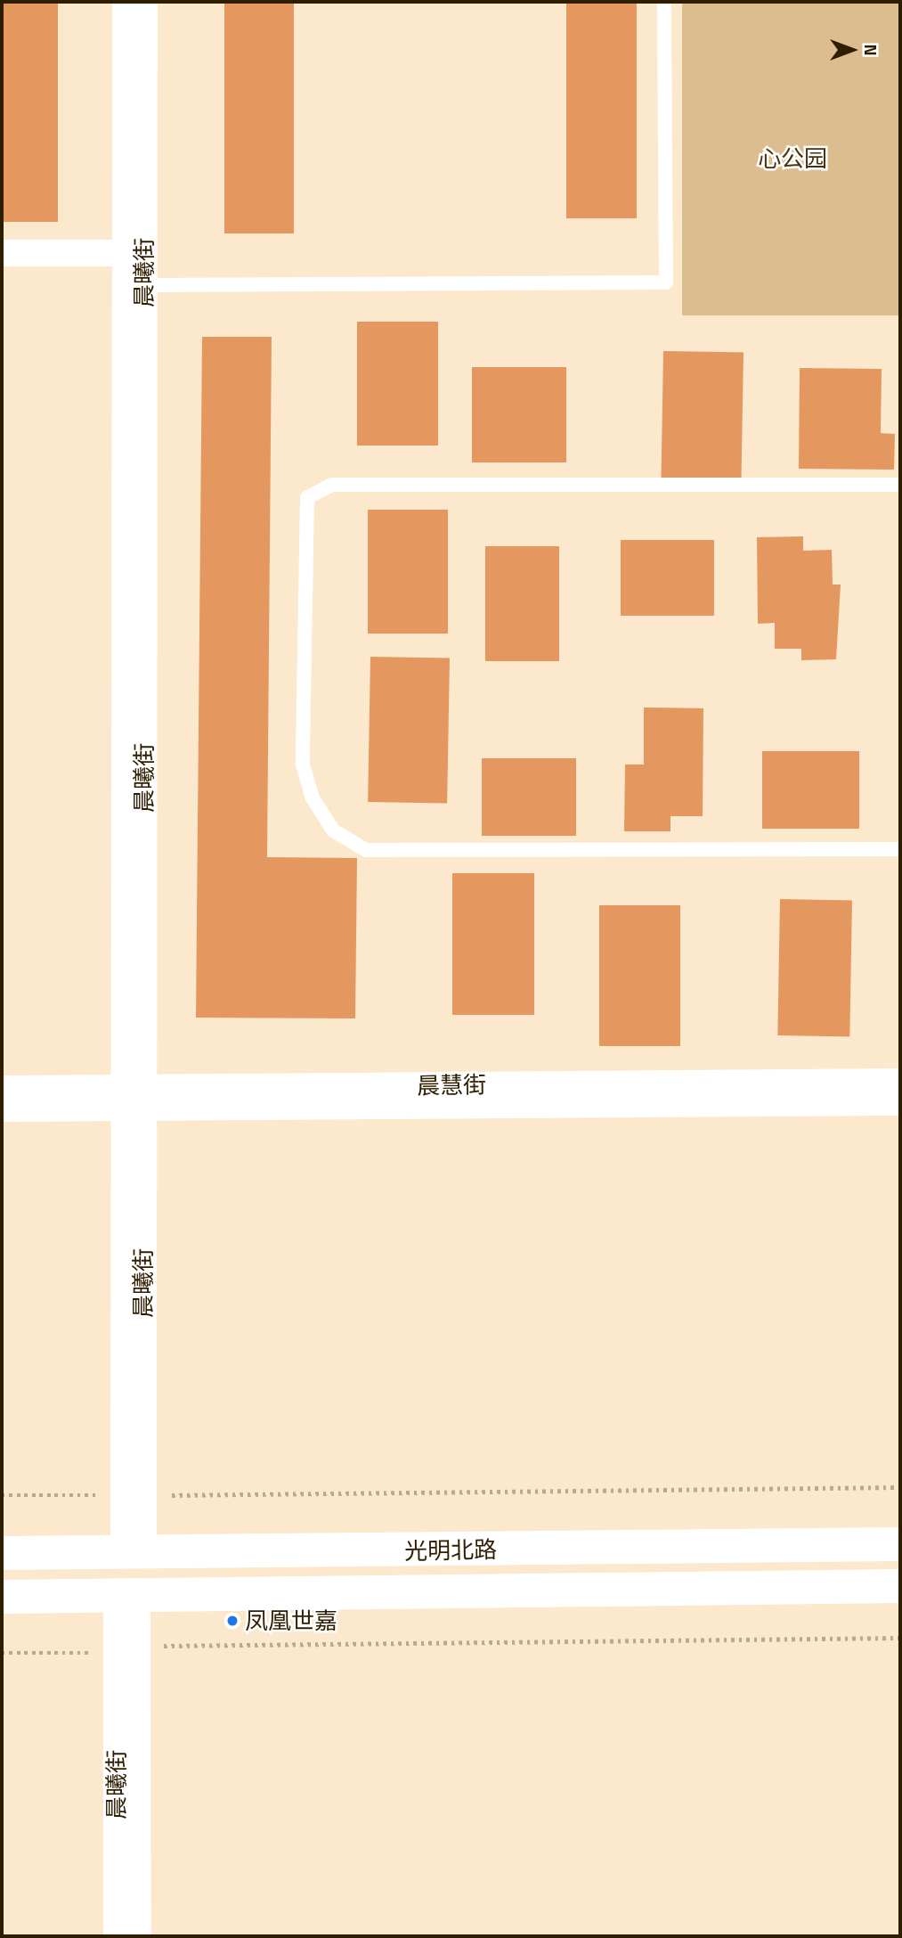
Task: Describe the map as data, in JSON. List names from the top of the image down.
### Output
{
  "streets": {
    "main road": ["光明北路"],
    "street": ["晨曦街", "晨慧街"]
  },
  "crossings": [
    ["晨曦街", "晨慧街"],
    ["晨曦街", "光明北路"]
  ],
  "parks": ["心公园"],
  "places": ["凤凰世嘉"],
  "north": "right"
}
